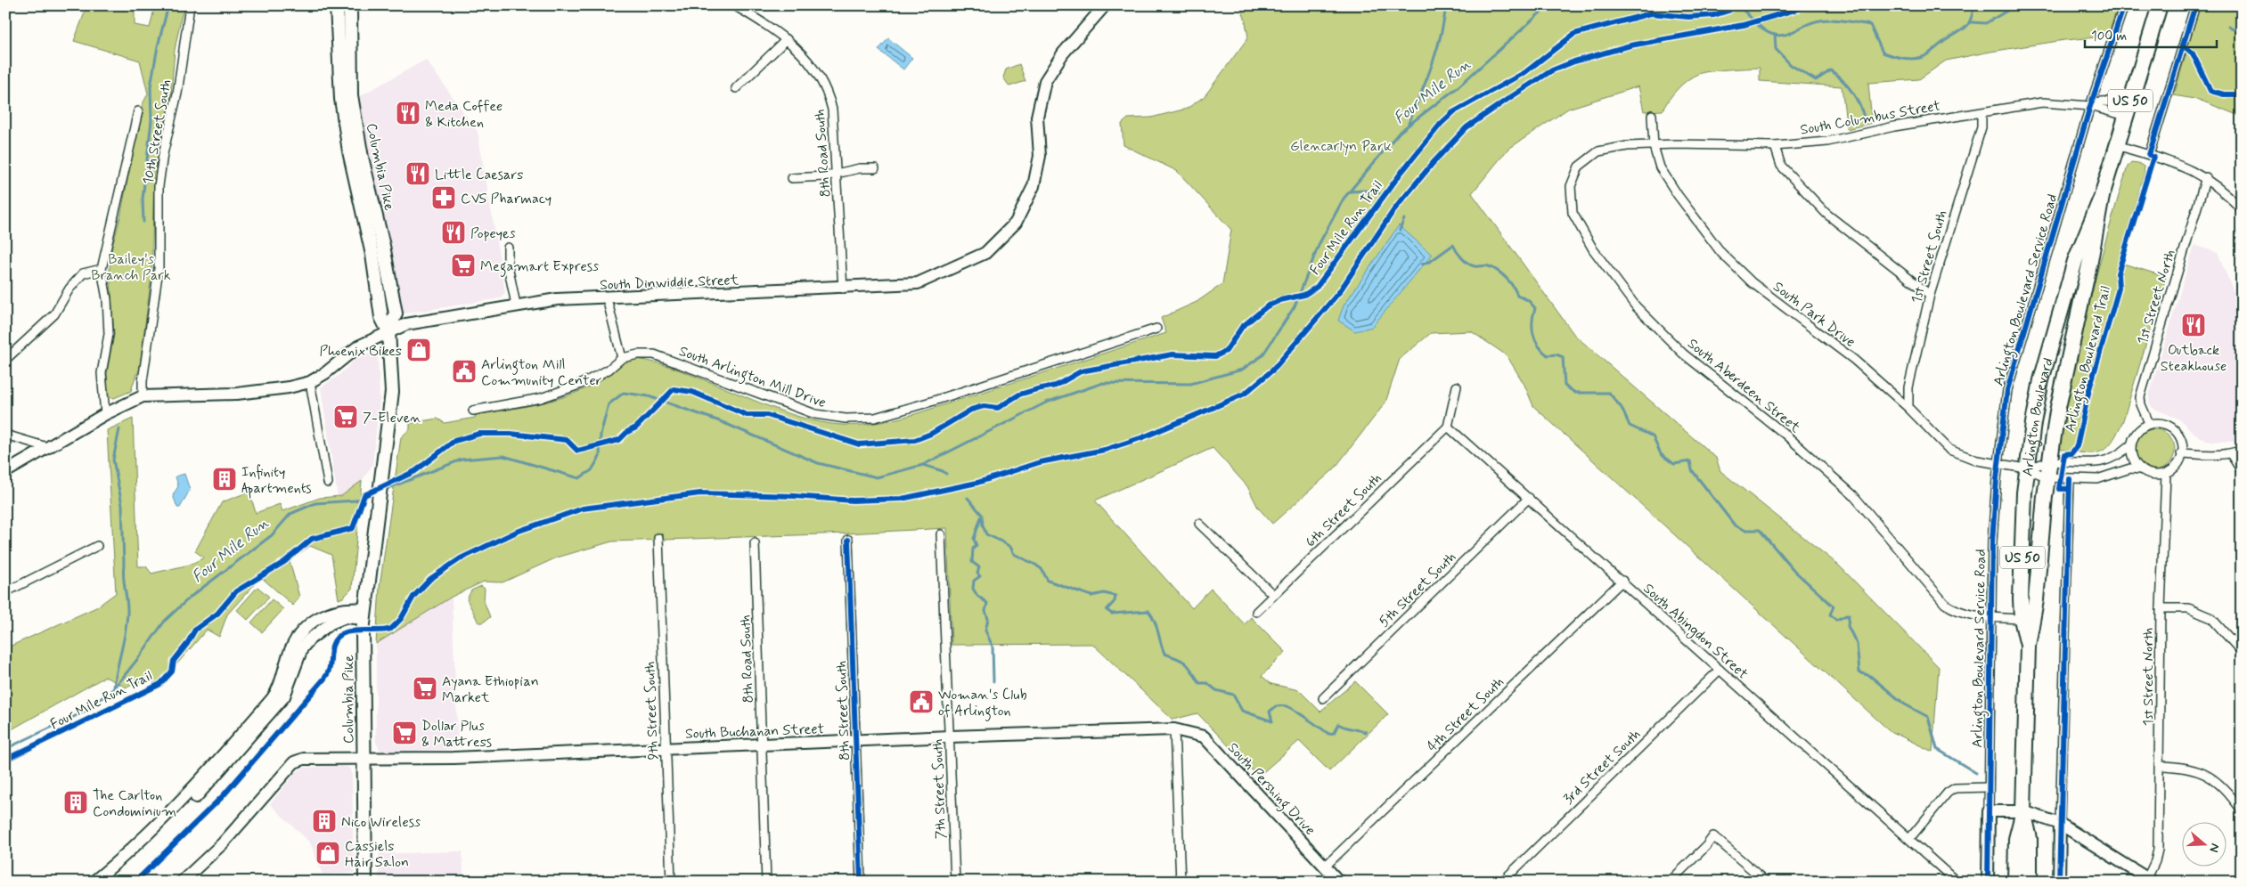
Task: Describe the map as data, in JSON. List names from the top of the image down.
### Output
{
  "streets": {
    "highway": ["US 50", "Arlington Boulevard"],
    "main road": ["Columbia Pike"],
    "street": [
      "South Columbus Street",
      "10th Street South",
      "8th Road South",
      "1st Street South",
      "South Dinwiddie Street",
      "Arlington Boulevard Service Road",
      "1st Street North",
      "South Park Drive",
      "South Arlington Mill Drive",
      "South Aberdeen Street",
      "6th Street South",
      "5th Street South",
      "South Abingdon Street",
      "9th Street South",
      "8th Street South",
      "4th Street South",
      "South Buchanan Street",
      "3rd Street South",
      "South Pershing Drive",
      "7th Street South"
    ],
    "cycle path": ["Four Mile Run Trail", "Arlington Boulevard Trail"]
  },
  "crossings": [
    ["South Columbus Street", "1st Street South"],
    ["South Columbus Street", "Arlington Boulevard Service Road"],
    ["South Columbus Street", "South Park Drive"],
    ["South Columbus Street", "South Aberdeen Street"],
    ["South Columbus Street", "Arlington Boulevard"],
    ["8th Road South", "South Dinwiddie Street"],
    ["8th Road South", "South Buchanan Street"],
    ["Columbia Pike", "South Dinwiddie Street"],
    ["Columbia Pike", "South Buchanan Street"],
    ["1st Street South", "South Park Drive"],
    ["Arlington Boulevard Service Road", "South Park Drive"],
    ["Arlington Boulevard Service Road", "South Aberdeen Street"],
    ["South Park Drive", "South Aberdeen Street"],
    ["South Park Drive", "Arlington Boulevard"],
    ["South Aberdeen Street", "Arlington Boulevard"],
    ["6th Street South", "South Abingdon Street"],
    ["5th Street South", "South Abingdon Street"],
    ["South Abingdon Street", "4th Street South"],
    ["South Abingdon Street", "3rd Street South"],
    ["9th Street South", "South Buchanan Street"],
    ["8th Street South", "South Buchanan Street"],
    ["4th Street South", "South Pershing Drive"],
    ["South Buchanan Street", "South Pershing Drive"],
    ["South Buchanan Street", "7th Street South"]
  ],
  "water": ["Four Mile Run"],
  "parks": ["Glencarlyn Park", "Bailey's Branch Park"],
  "places": {
    "restaurant": [
      "Meda Coffee & Kitchen",
      "Little Caesars",
      "Popeyes",
      "Outback Steakhouse"
    ],
    "pharmacy": ["CVS Pharmacy"],
    "supermarket": [
      "Megamart Express",
      "7-Eleven",
      "Ayana Ethiopian Market",
      "Dollar Plus & Mattress"
    ],
    "shop": ["Phoenix Bikes", "Cassiels Hair Salon"],
    "public building": ["Arlington Mill Community Center", "Woman's Club of Arlington"],
    "building": ["Infinity Apartments", "The Carlton Condominium", "Nico Wireless"]
  },
  "scale_bar": "100 m",
  "north": "right"
}
